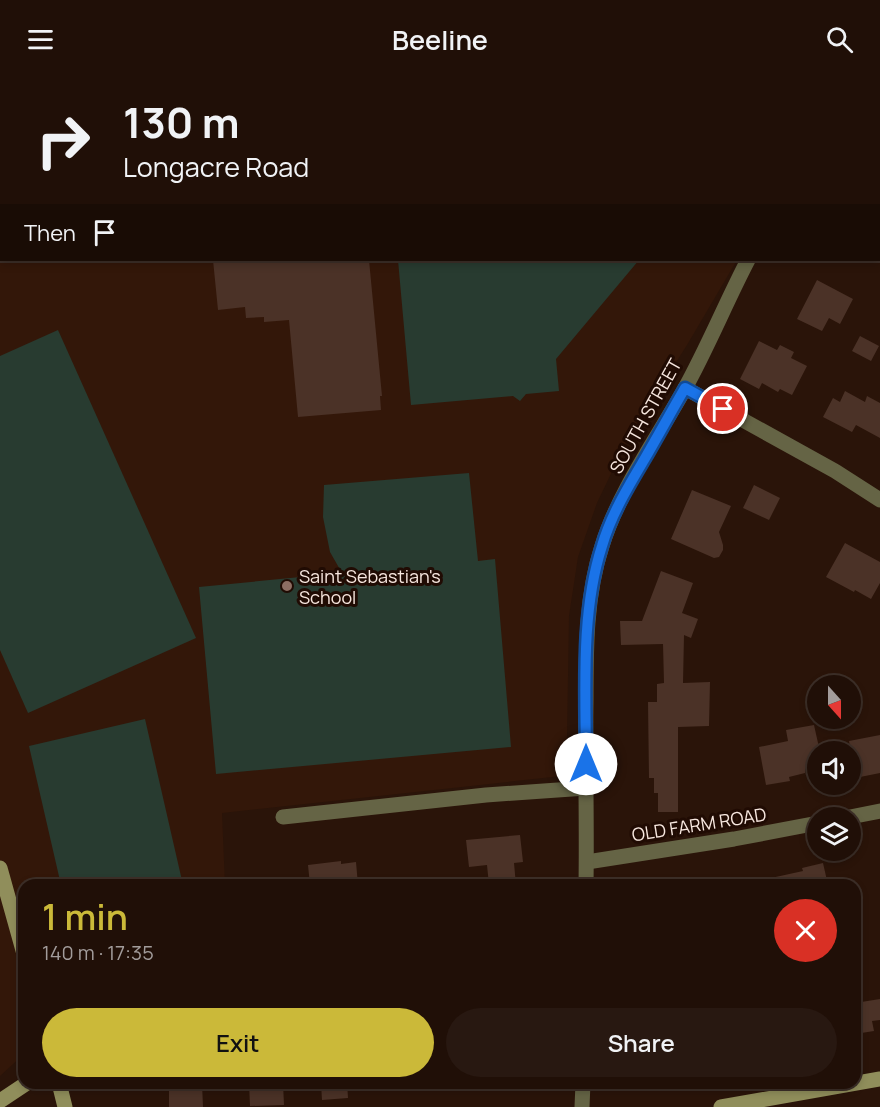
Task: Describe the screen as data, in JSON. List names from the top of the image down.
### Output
{
  "streets": {
    "street": ["SOUTH STREET", "OLD FARM ROAD"]
  },
  "crossings": [
    ["SOUTH STREET", "OLD FARM ROAD"]
  ],
  "places": ["Saint Sebastian's School"],
  "north": "bottom",
  "page": {
    "header": "Beeline",
    "turn": ["130 m", "Longacre Road"],
    "then": "Then",
    "heading": ["1 min", "140 m · 17:35"],
    "buttons": ["Exit", "Share"]
  }
}
